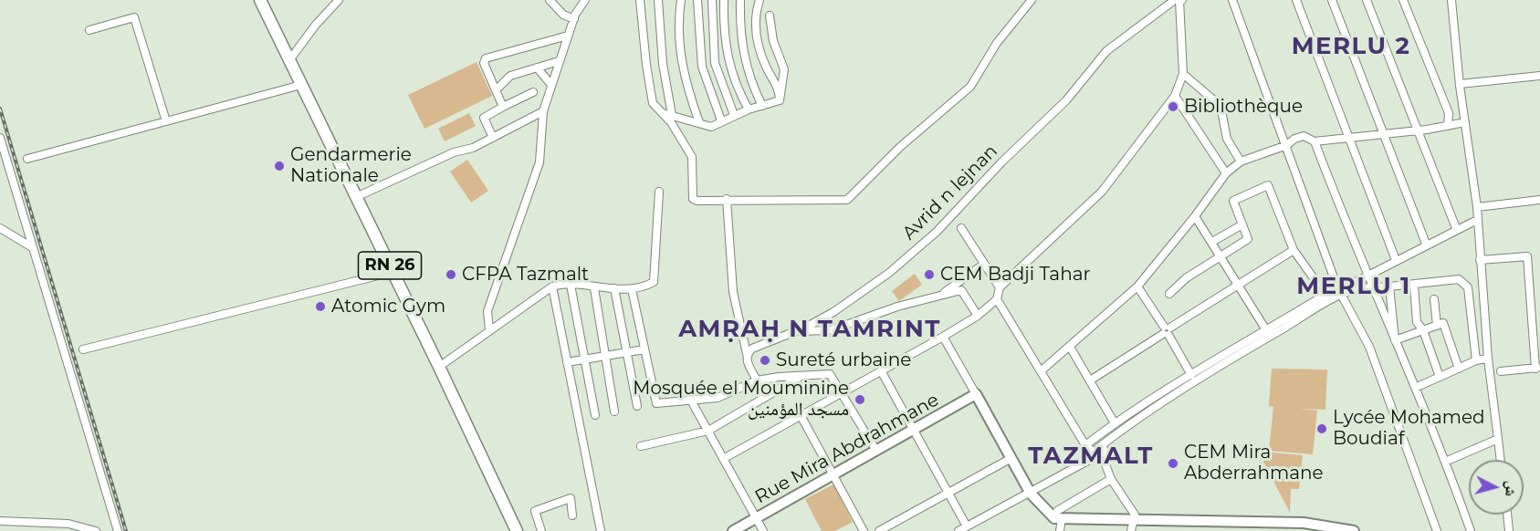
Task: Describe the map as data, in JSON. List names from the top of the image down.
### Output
{
  "streets": {
    "main road": ["RN 26", "Rue Mira Abdrahmane"],
    "street": ["Avrid n lejnan"]
  },
  "districts": [
    "MERLU 2",
    "MERLU 1",
    "AMṚAḤ N TAMRINT",
    "TAZMALT"
  ],
  "places": [
    "Bibliothèque",
    "Gendarmerie Nationale",
    "CFPA Tazmalt",
    "CEM Badji Tahar",
    "Atomic Gym",
    "Sureté urbaine",
    "Mosquée el Mouminine مسجد المؤمنين",
    "Lycée Mohamed Boudiaf",
    "CEM Mira Abderrahmane"
  ],
  "north": "right"
}
